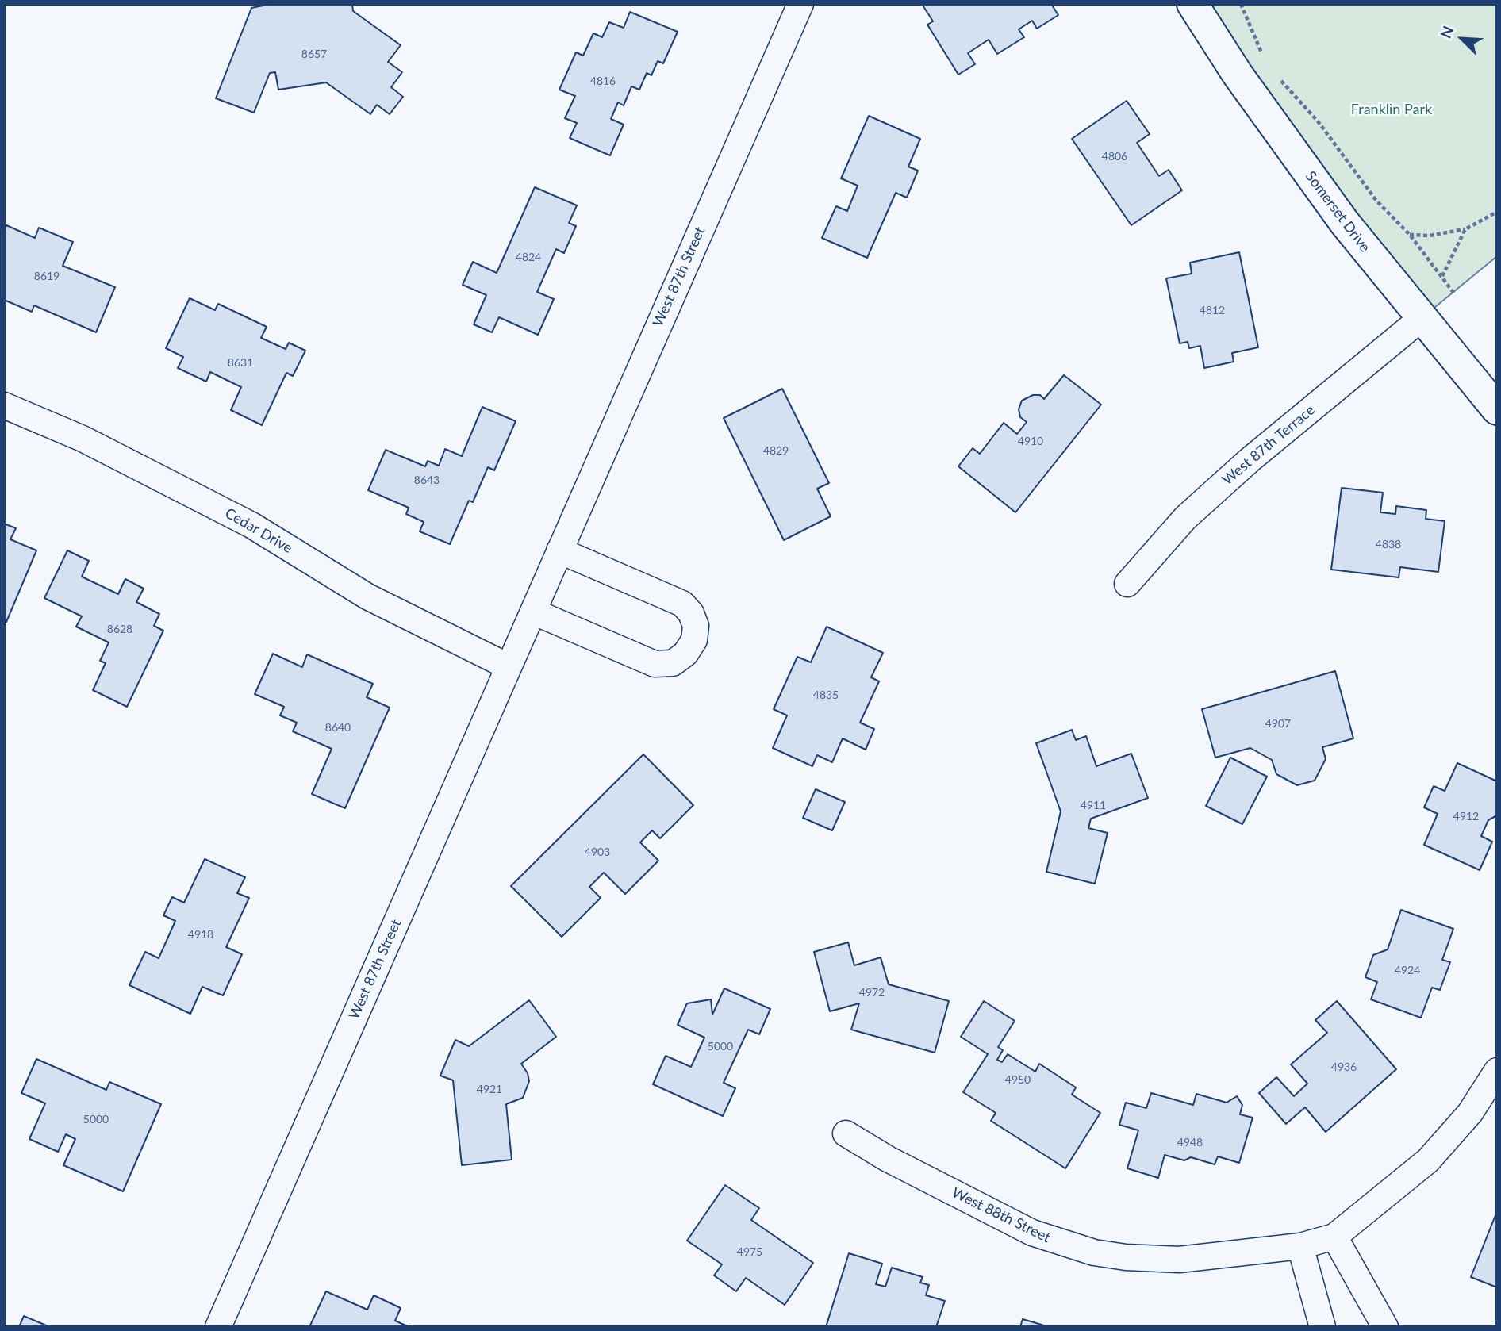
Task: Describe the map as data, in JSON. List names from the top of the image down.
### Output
{
  "streets": {
    "street": [
      "Somerset Drive",
      "West 87th Street",
      "West 87th Terrace",
      "Cedar Drive",
      "West 88th Street"
    ]
  },
  "crossings": [
    ["Somerset Drive", "West 87th Terrace"],
    ["West 87th Street", "Cedar Drive"]
  ],
  "parks": ["Franklin Park"],
  "house_numbers": [
    "8657",
    "4816",
    "4806",
    "4824",
    "8619",
    "4812",
    "8631",
    "4910",
    "4829",
    "8643",
    "4838",
    "8628",
    "4835",
    "4907",
    "8640",
    "4911",
    "4912",
    "4903",
    "4918",
    "4924",
    "4972",
    "5000",
    "4936",
    "4950",
    "4921",
    "5000",
    "4948",
    "4975"
  ],
  "north": "top left"
}
